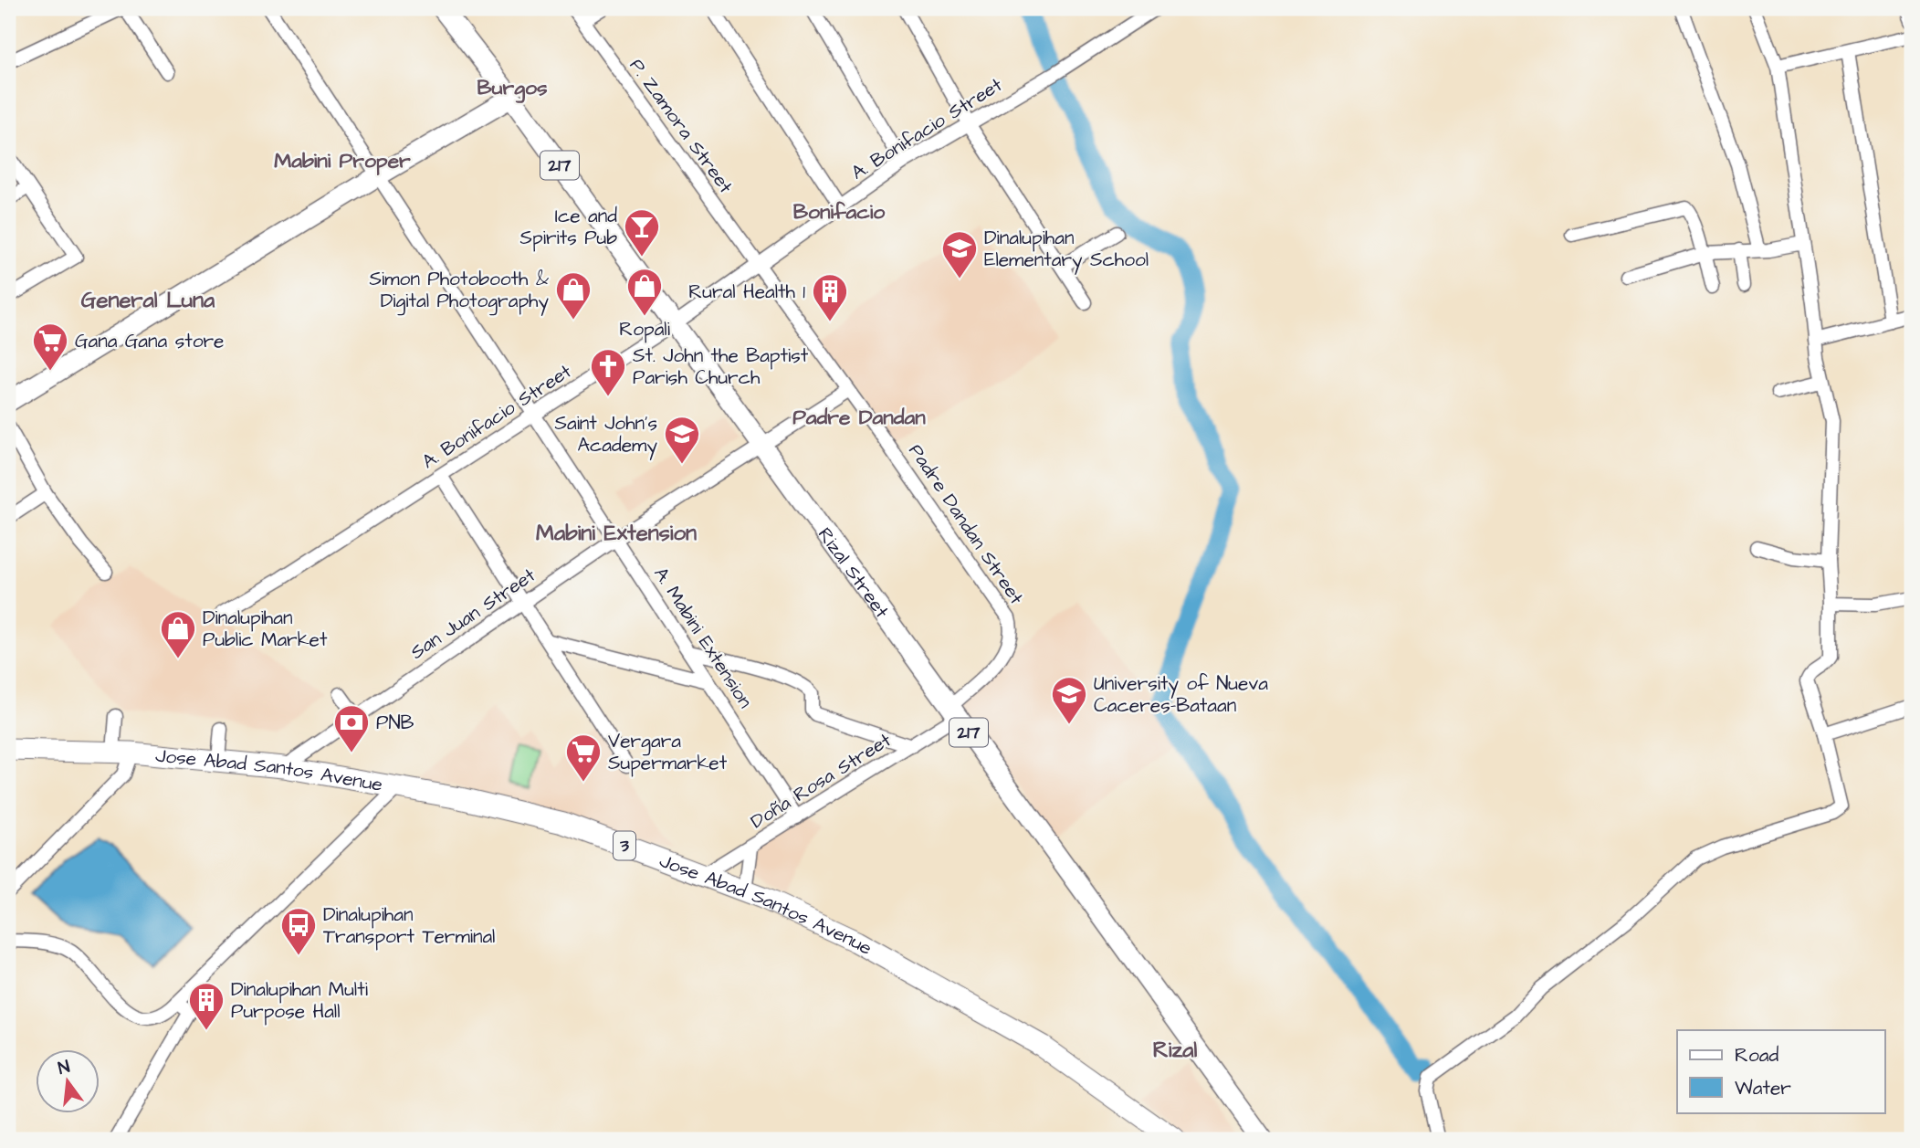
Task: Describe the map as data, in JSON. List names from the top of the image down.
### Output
{
  "streets": {
    "highway": ["Jose Abad Santos Avenue", "3"],
    "main road": ["217", "Rizal Street"],
    "street": [
      "P. Zamora Street",
      "A. Bonifacio Street",
      "Padre Dandan Street",
      "San Juan Street",
      "A. Mabini Extension",
      "Doña Rosa Street"
    ]
  },
  "crossings": [
    ["P. Zamora Street", "A. Bonifacio Street"],
    ["P. Zamora Street", "Padre Dandan Street"],
    ["A. Bonifacio Street", "Padre Dandan Street"],
    ["A. Bonifacio Street", "Rizal Street"],
    ["A. Bonifacio Street", "A. Mabini Extension"],
    ["Padre Dandan Street", "Rizal Street"],
    ["Padre Dandan Street", "San Juan Street"],
    ["Padre Dandan Street", "Doña Rosa Street"],
    ["Rizal Street", "San Juan Street"],
    ["Rizal Street", "Doña Rosa Street"],
    ["San Juan Street", "A. Mabini Extension"],
    ["San Juan Street", "Jose Abad Santos Avenue"],
    ["A. Mabini Extension", "Doña Rosa Street"],
    ["Jose Abad Santos Avenue", "Doña Rosa Street"]
  ],
  "districts": [
    "Burgos",
    "Mabini Proper",
    "Bonifacio",
    "General Luna",
    "Padre Dandan",
    "Mabini Extension",
    "Rizal"
  ],
  "places": {
    "bar": ["Ice and Spirits Pub"],
    "school or university": ["Dinalupihan Elementary School", "Saint John's Academy", "University of Nueva Caceres–Bataan"],
    "shop": ["Ropali", "Simon Photobooth & Digital Photography", "Dinalupihan Public Market"],
    "building": ["Rural Health 1", "Dinalupihan Multi Purpose Hall"],
    "supermarket": ["Gana Gana store", "Vergara Supermarket"],
    "church": ["St. John the Baptist Parish Church"],
    "bank": ["PNB"],
    "bus stop": ["Dinalupihan Transport Terminal"]
  },
  "legend": ["Road", "Water"],
  "north": "top"
}
